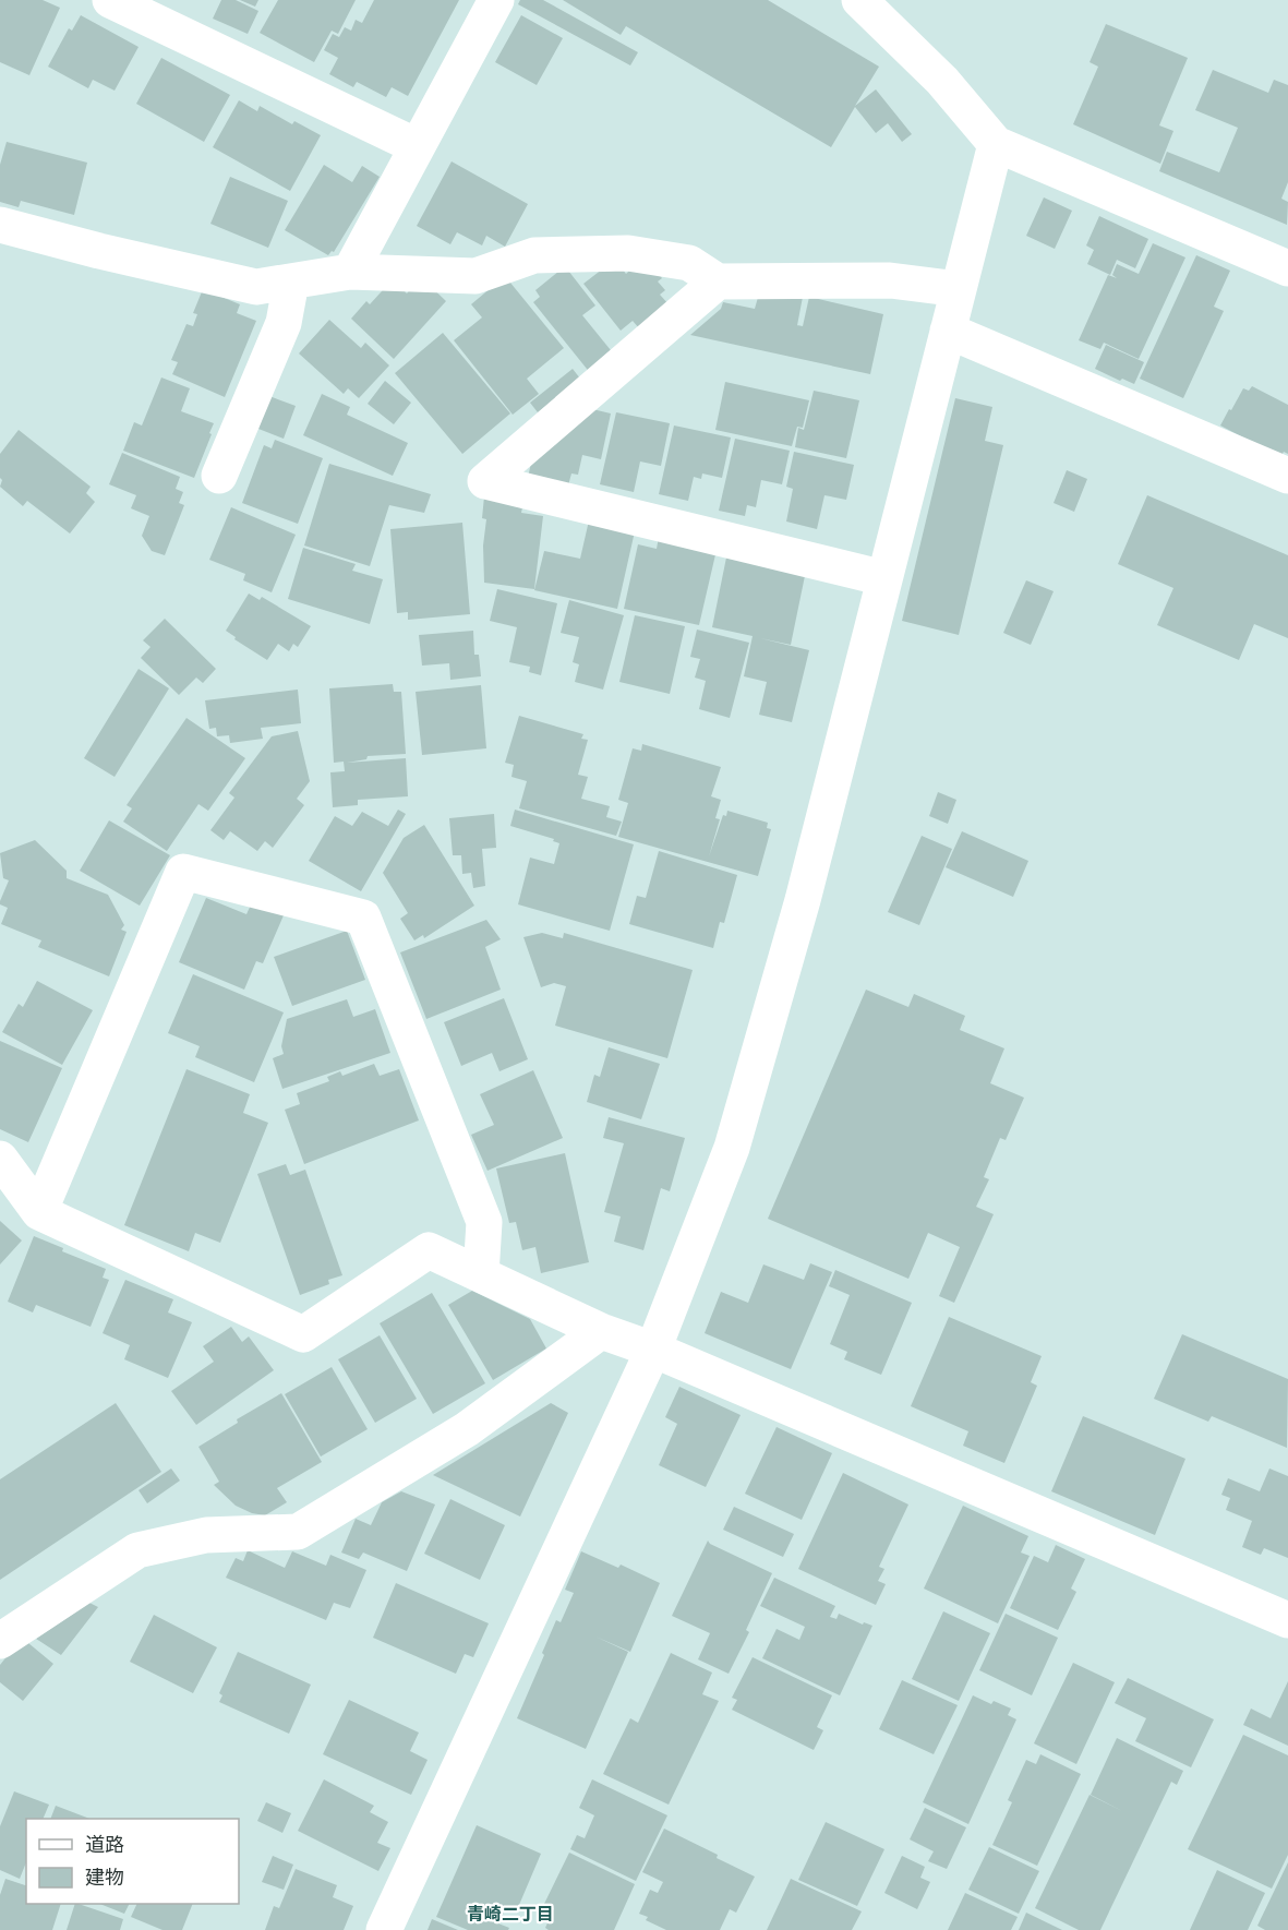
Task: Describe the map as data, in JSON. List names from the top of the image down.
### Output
{
  "districts": ["青崎二丁目"],
  "legend": ["道路", "建物"]
}
